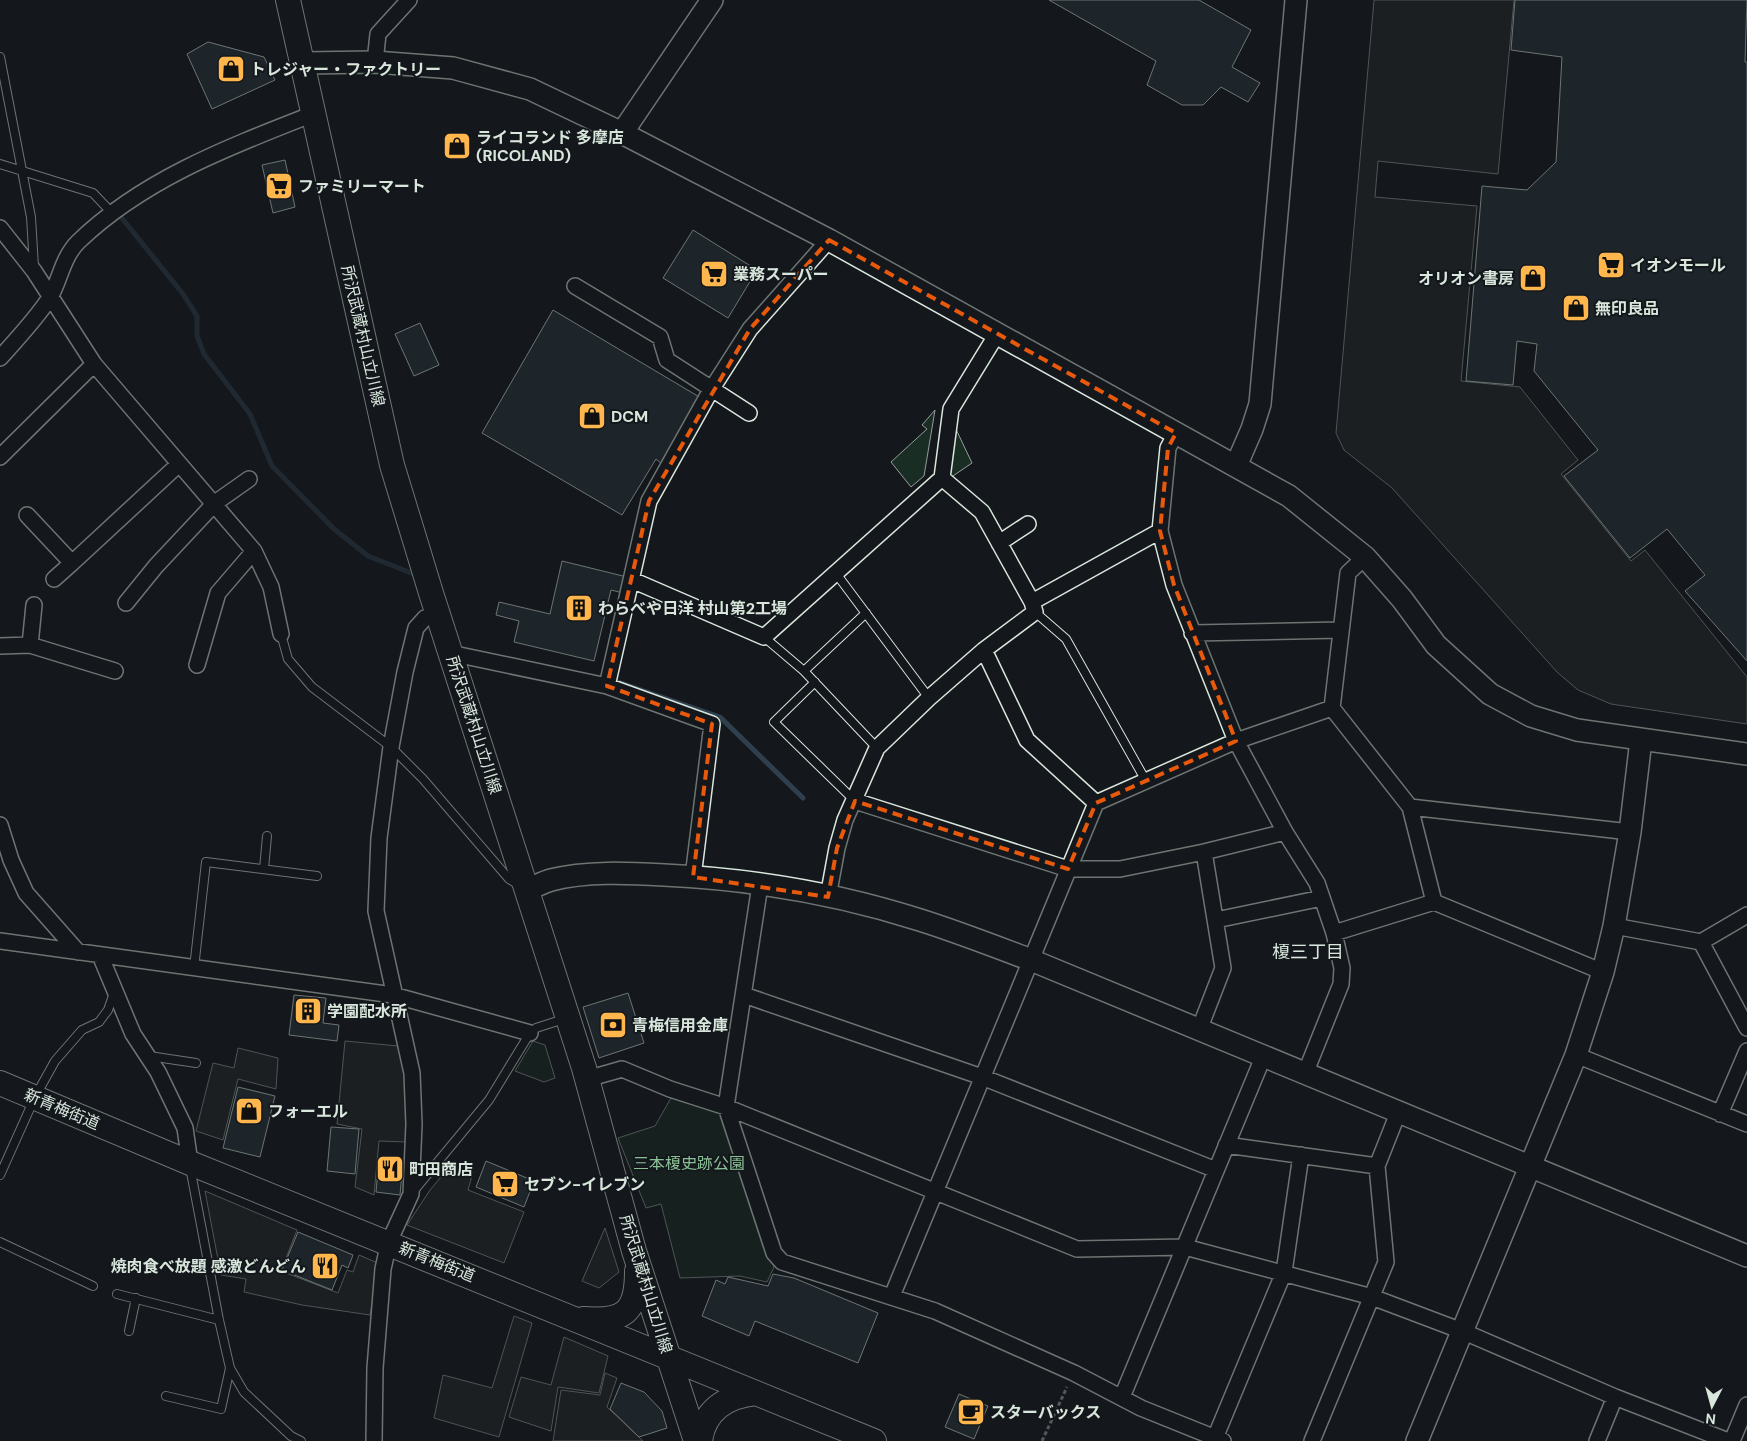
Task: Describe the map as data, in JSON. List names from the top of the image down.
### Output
{
  "streets": {
    "main road": ["所沢武蔵村山立川線", "新青梅街道"]
  },
  "crossings": [
    ["所沢武蔵村山立川線", "新青梅街道"]
  ],
  "districts": ["榎三丁目"],
  "parks": ["三本榎史跡公園"],
  "places": {
    "shop": [
      "トレジャー・ファクトリー",
      "ライコランド 多摩店 (RICOLAND)",
      "オリオン書房",
      "無印良品",
      "DCM",
      "フォーエル"
    ],
    "supermarket": [
      "ファミリーマート",
      "イオンモール",
      "業務スーパー",
      "セブン-イレブン"
    ],
    "building": ["わらべや日洋 村山第2工場", "学園配水所"],
    "bank": ["青梅信用金庫"],
    "restaurant": ["町田商店", "焼肉食べ放題 感激どんどん"],
    "cafe": ["スターバックス"]
  },
  "north": "bottom"
}
